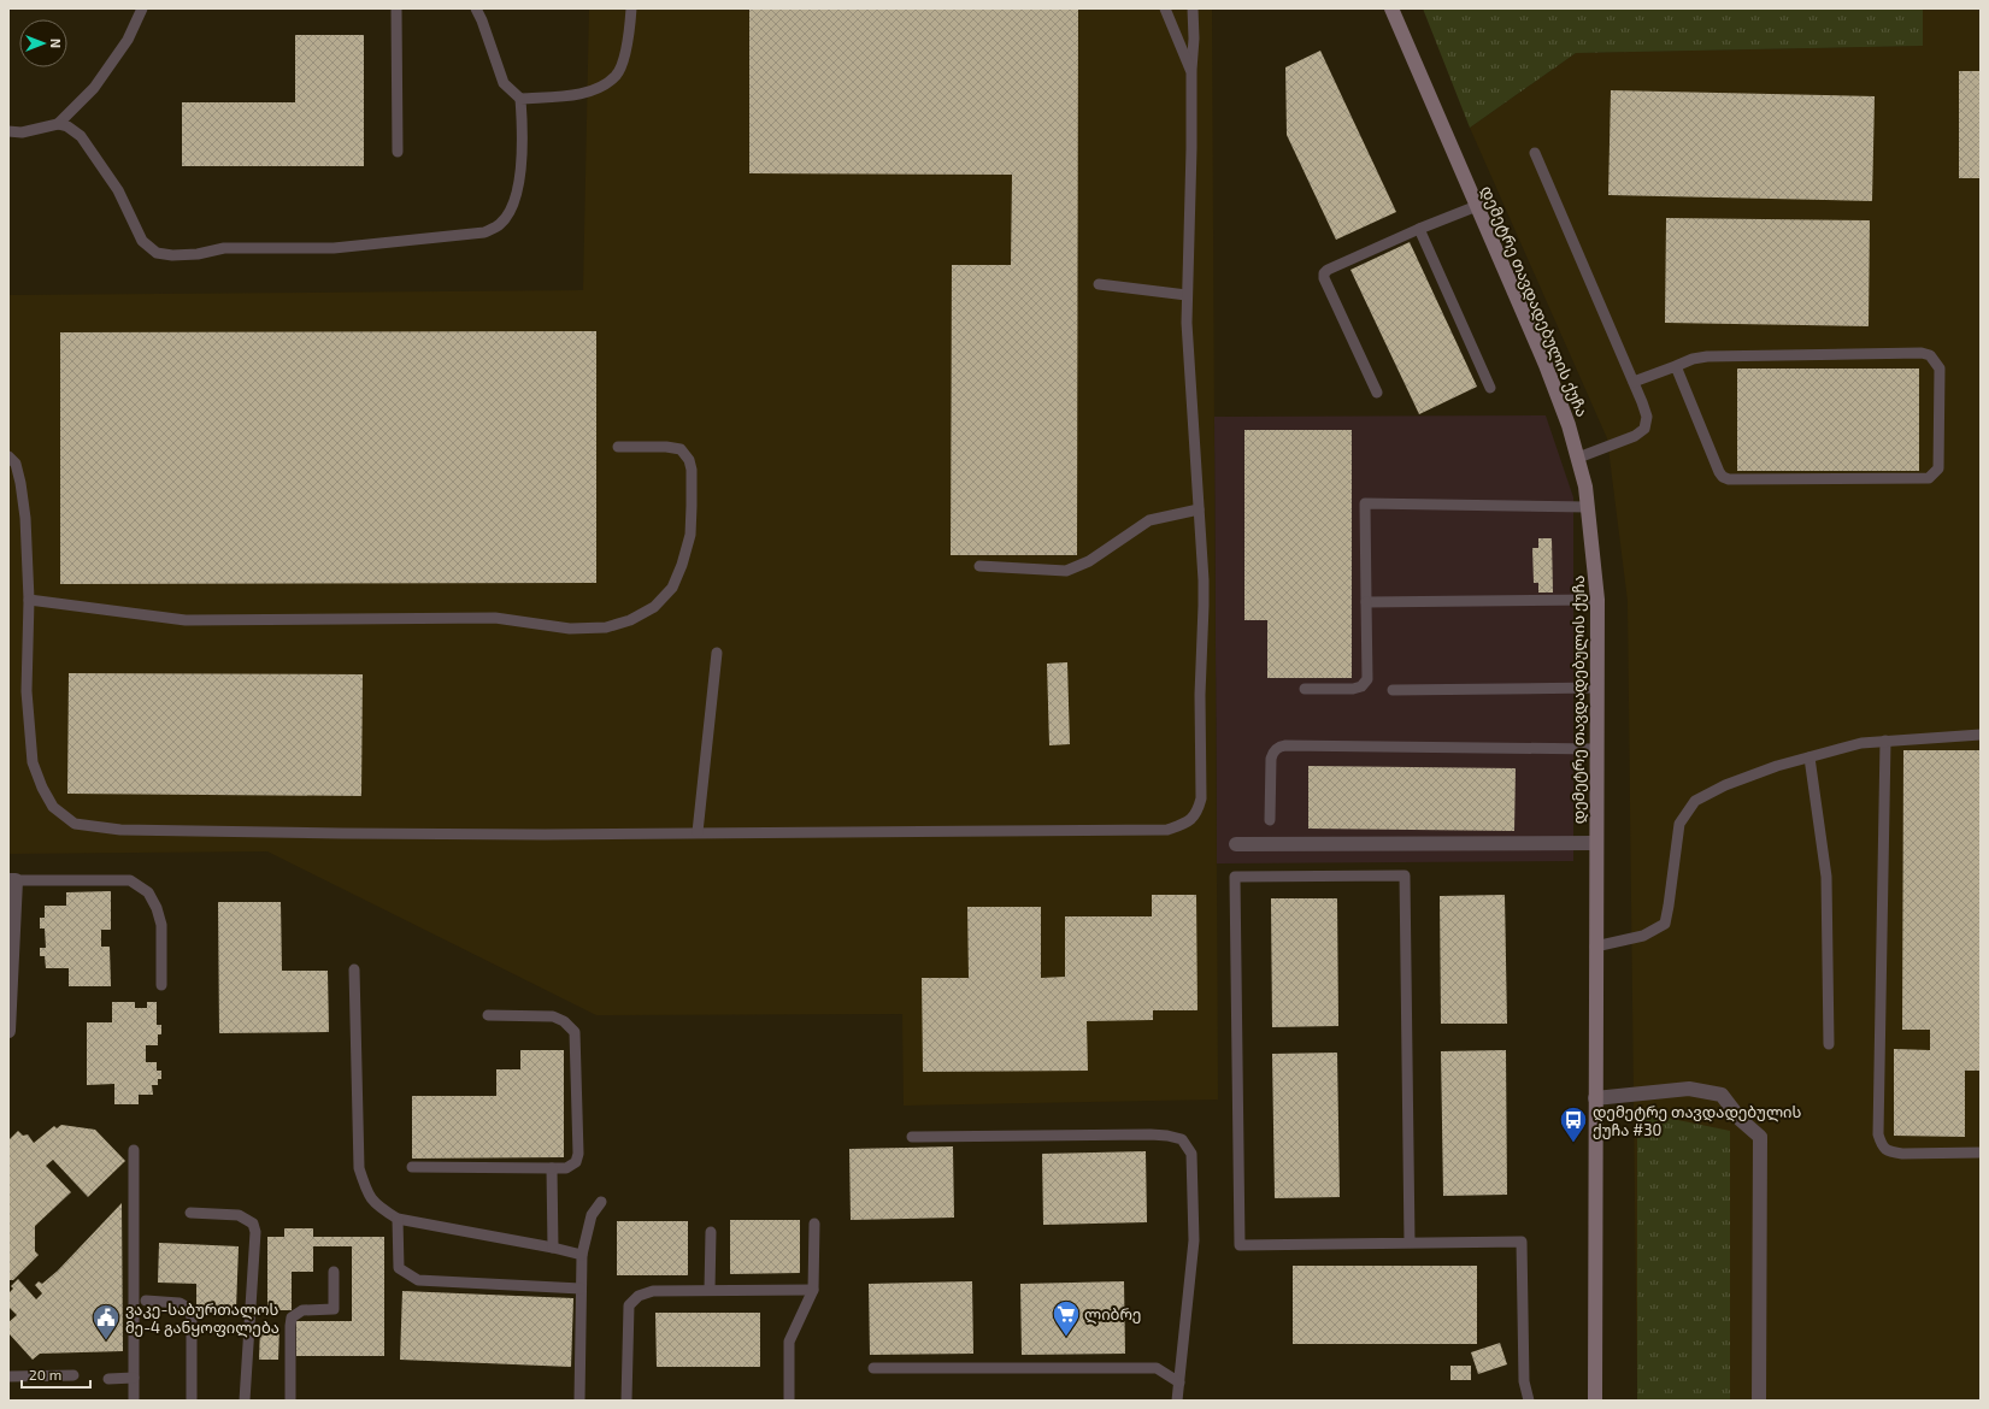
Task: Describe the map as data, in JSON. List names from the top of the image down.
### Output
{
  "streets": {
    "main road": ["დემეტრე თავდადებულის ქუჩა"]
  },
  "places": {
    "bus stop": ["დემეტრე თავდადებულის ქუჩა #30"],
    "supermarket": ["ლიბრე"],
    "public building": ["ვაკე-საბურთალოს მე-4 განყოფილება"]
  },
  "scale_bar": "20 m",
  "north": "right"
}
